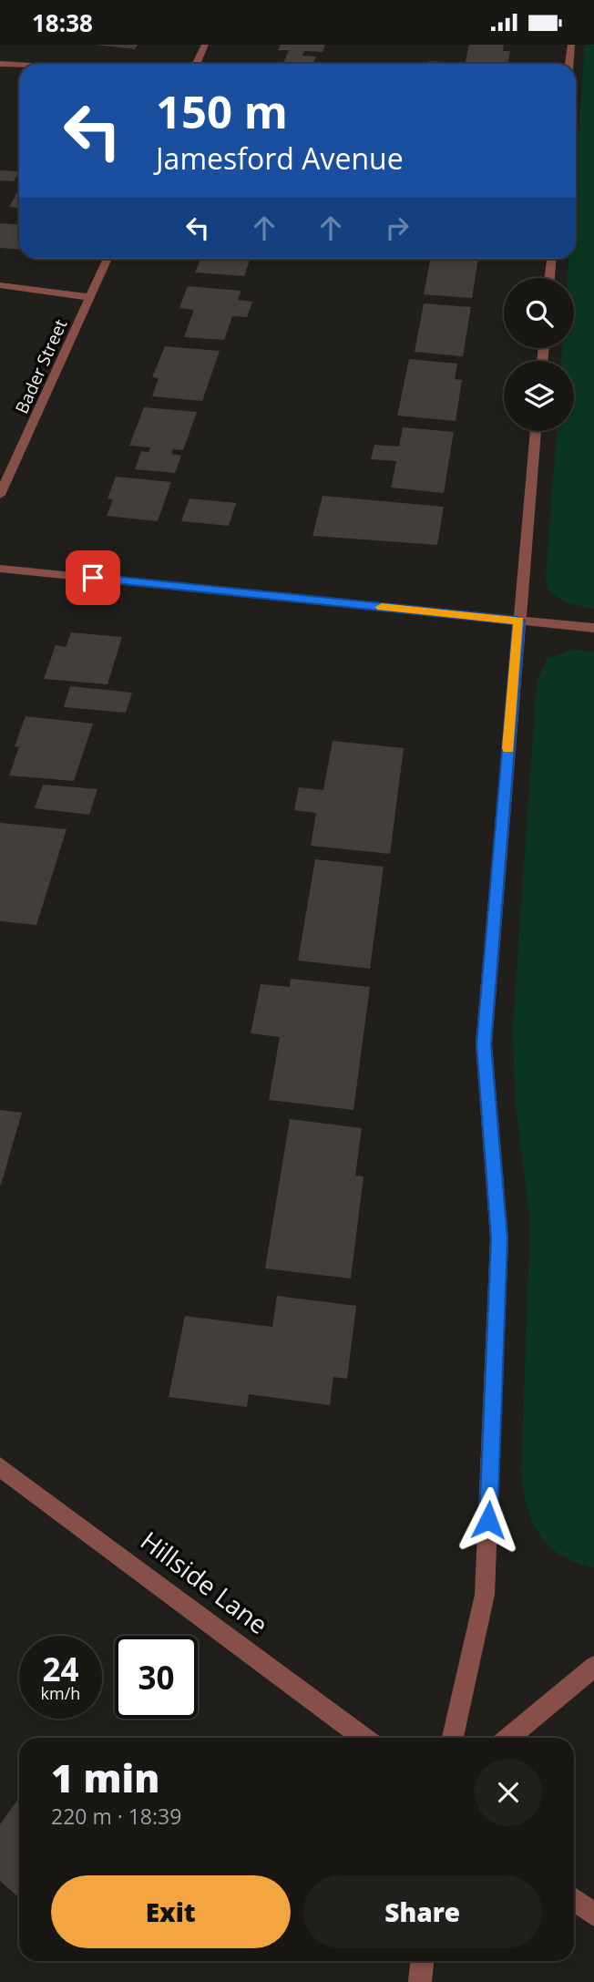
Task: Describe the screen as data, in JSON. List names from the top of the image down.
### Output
{
  "streets": {
    "street": ["Bader Street", "Hillside Lane"]
  },
  "page": {
    "status": "18:38",
    "turn": ["150 m", "Jamesford Avenue"],
    "speed": "24 km/h",
    "limit": "30",
    "heading": ["1 min", "220 m · 18:39"],
    "buttons": ["Exit", "Share"]
  }
}
